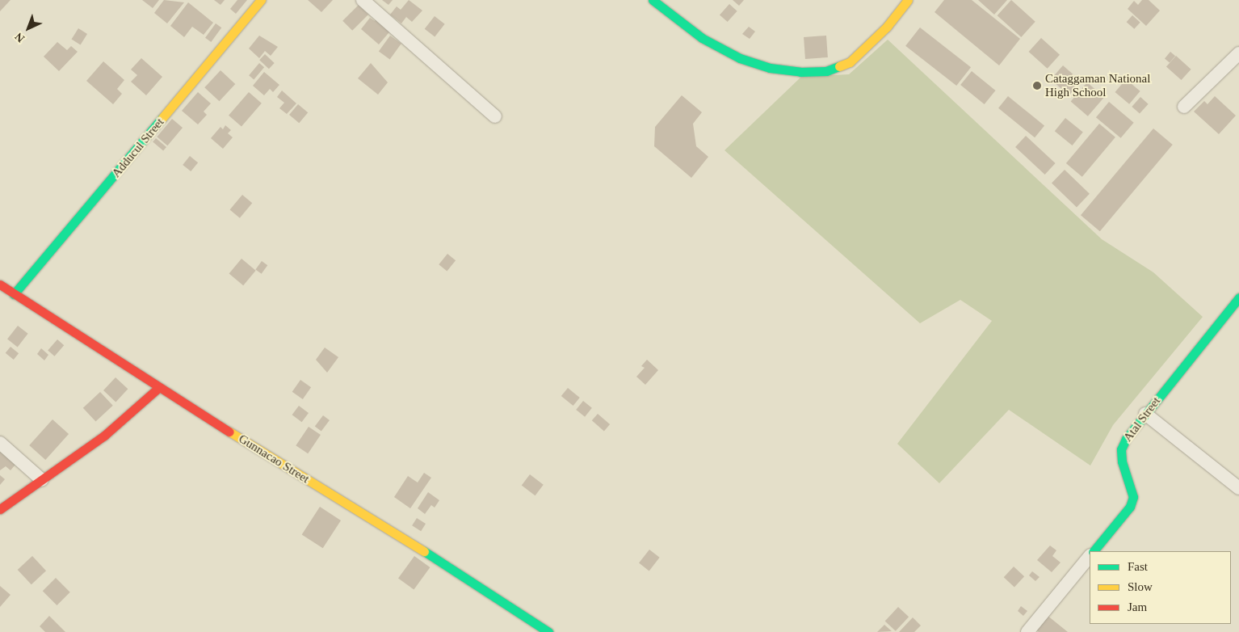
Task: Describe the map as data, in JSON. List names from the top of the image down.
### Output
{
  "streets": {
    "street": ["Adducul Street", "Atal Street", "Gunnacao Street"]
  },
  "crossings": [
    ["Adducul Street", "Gunnacao Street"]
  ],
  "places": ["Cataggaman National High School"],
  "legend": ["Fast", "Slow", "Jam"],
  "north": "bottom left"
}
